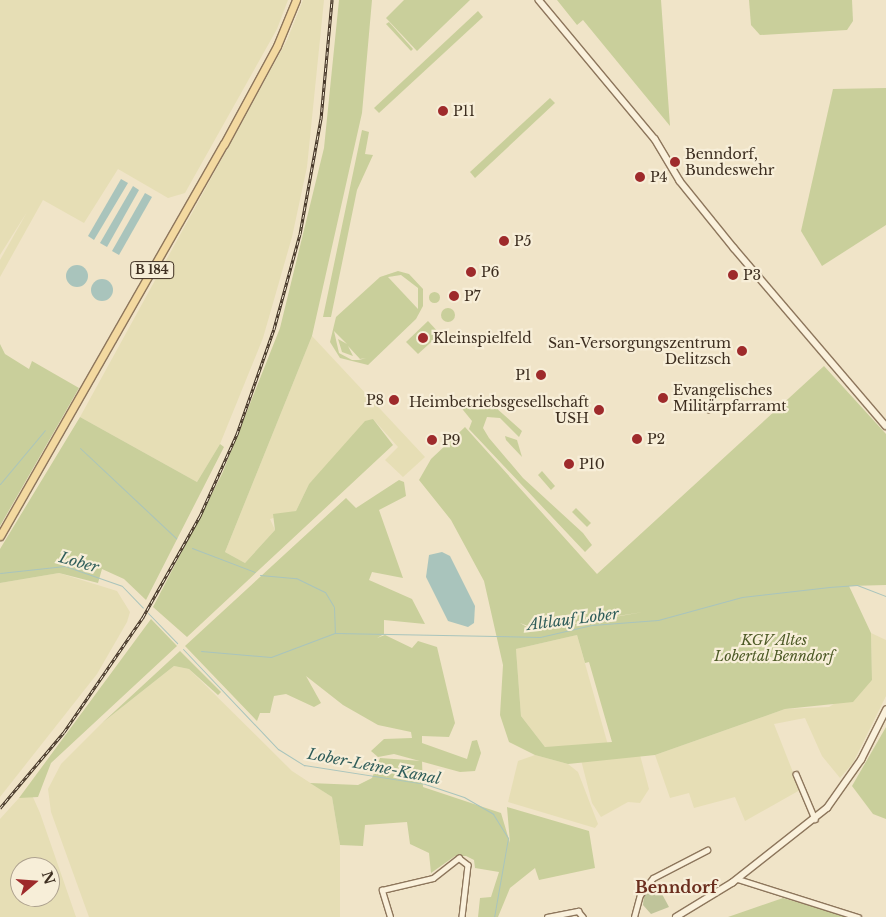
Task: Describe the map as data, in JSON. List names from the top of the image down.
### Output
{
  "streets": {
    "main road": ["B 184"]
  },
  "districts": ["Benndorf"],
  "water": ["Lober", "Altlauf Lober", "Lober-Leine-Kanal"],
  "parks": ["KGV Altes Lobertal Benndorf"],
  "places": [
    "P11",
    "Benndorf, Bundeswehr",
    "P4",
    "P5",
    "P6",
    "P3",
    "P7",
    "Kleinspielfeld",
    "San-Versorgungszentrum Delitzsch",
    "P1",
    "Evangelisches Militärpfarramt",
    "P8",
    "Heimbetriebsgesellschaft USH",
    "P2",
    "P9",
    "P10"
  ],
  "north": "right"
}
